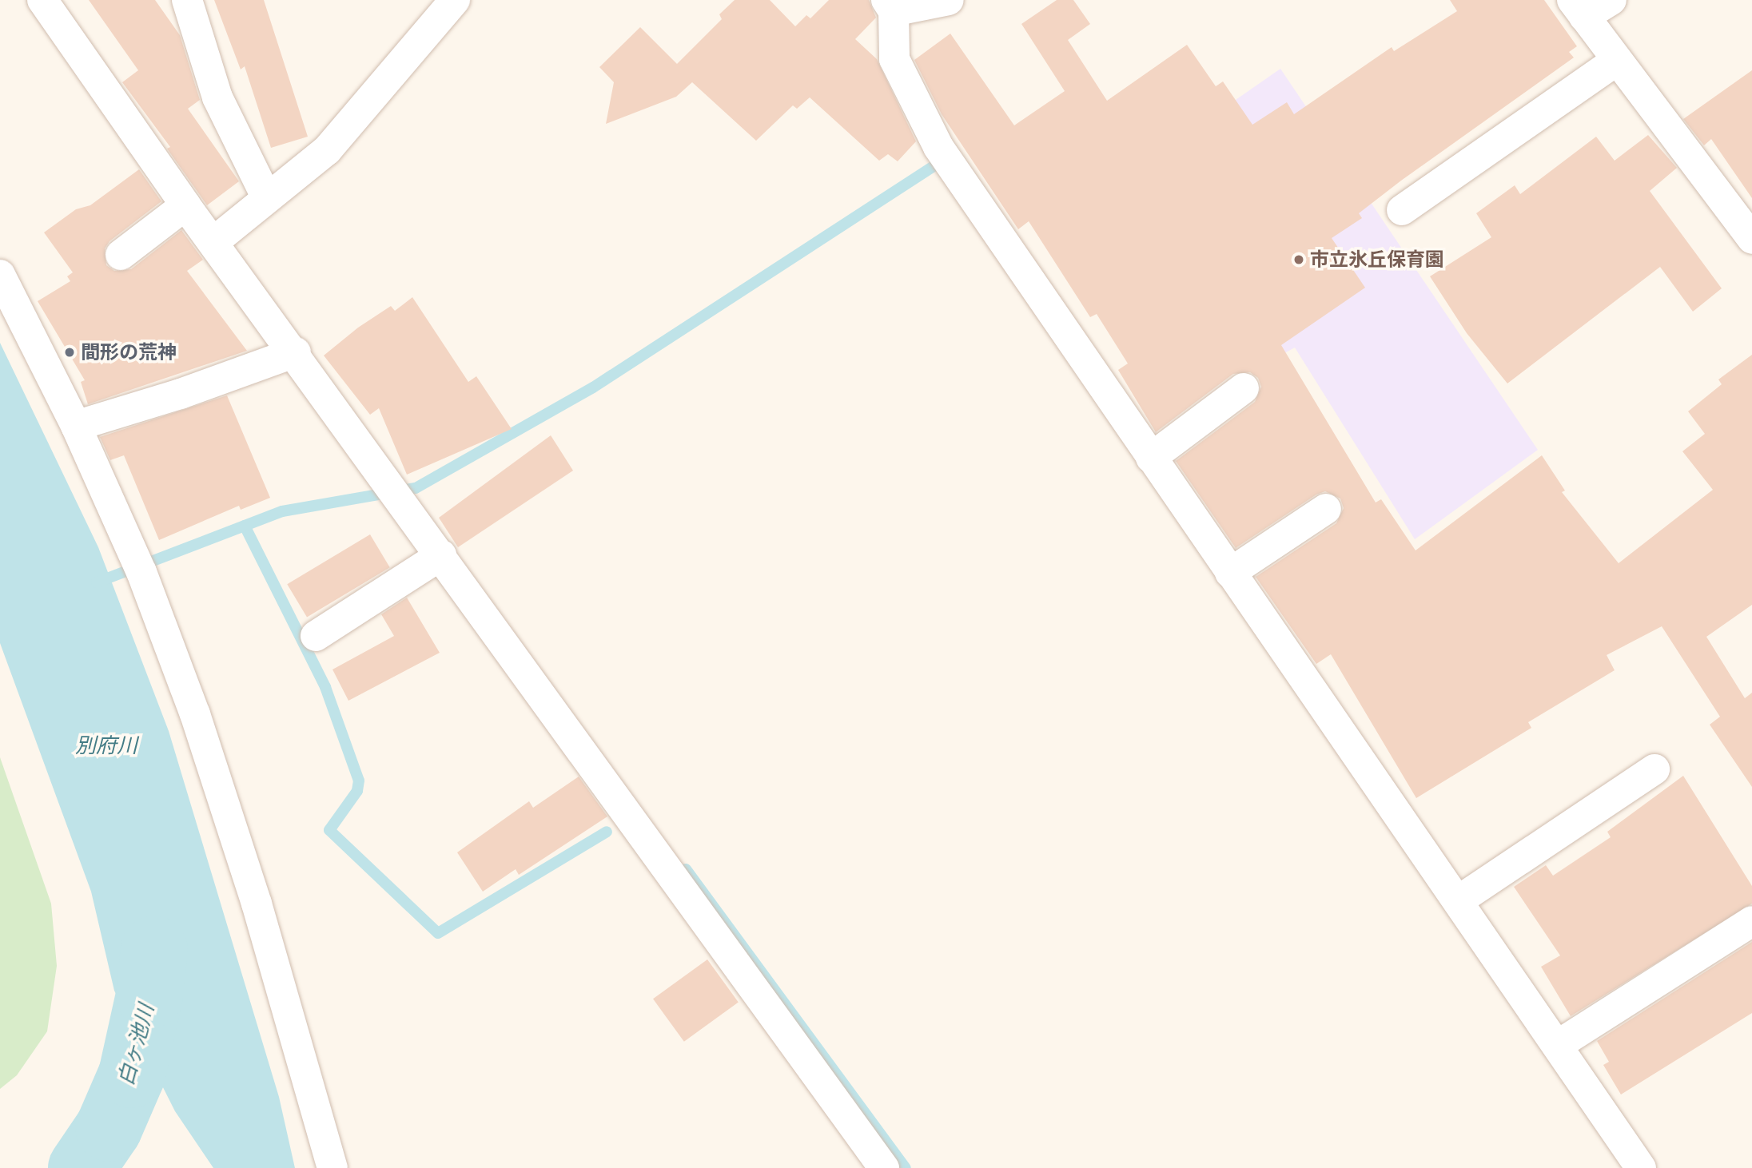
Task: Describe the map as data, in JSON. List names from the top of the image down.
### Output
{
  "water": ["別府川", "白ヶ池川"],
  "places": ["市立氷丘保育園", "間形の荒神"]
}
